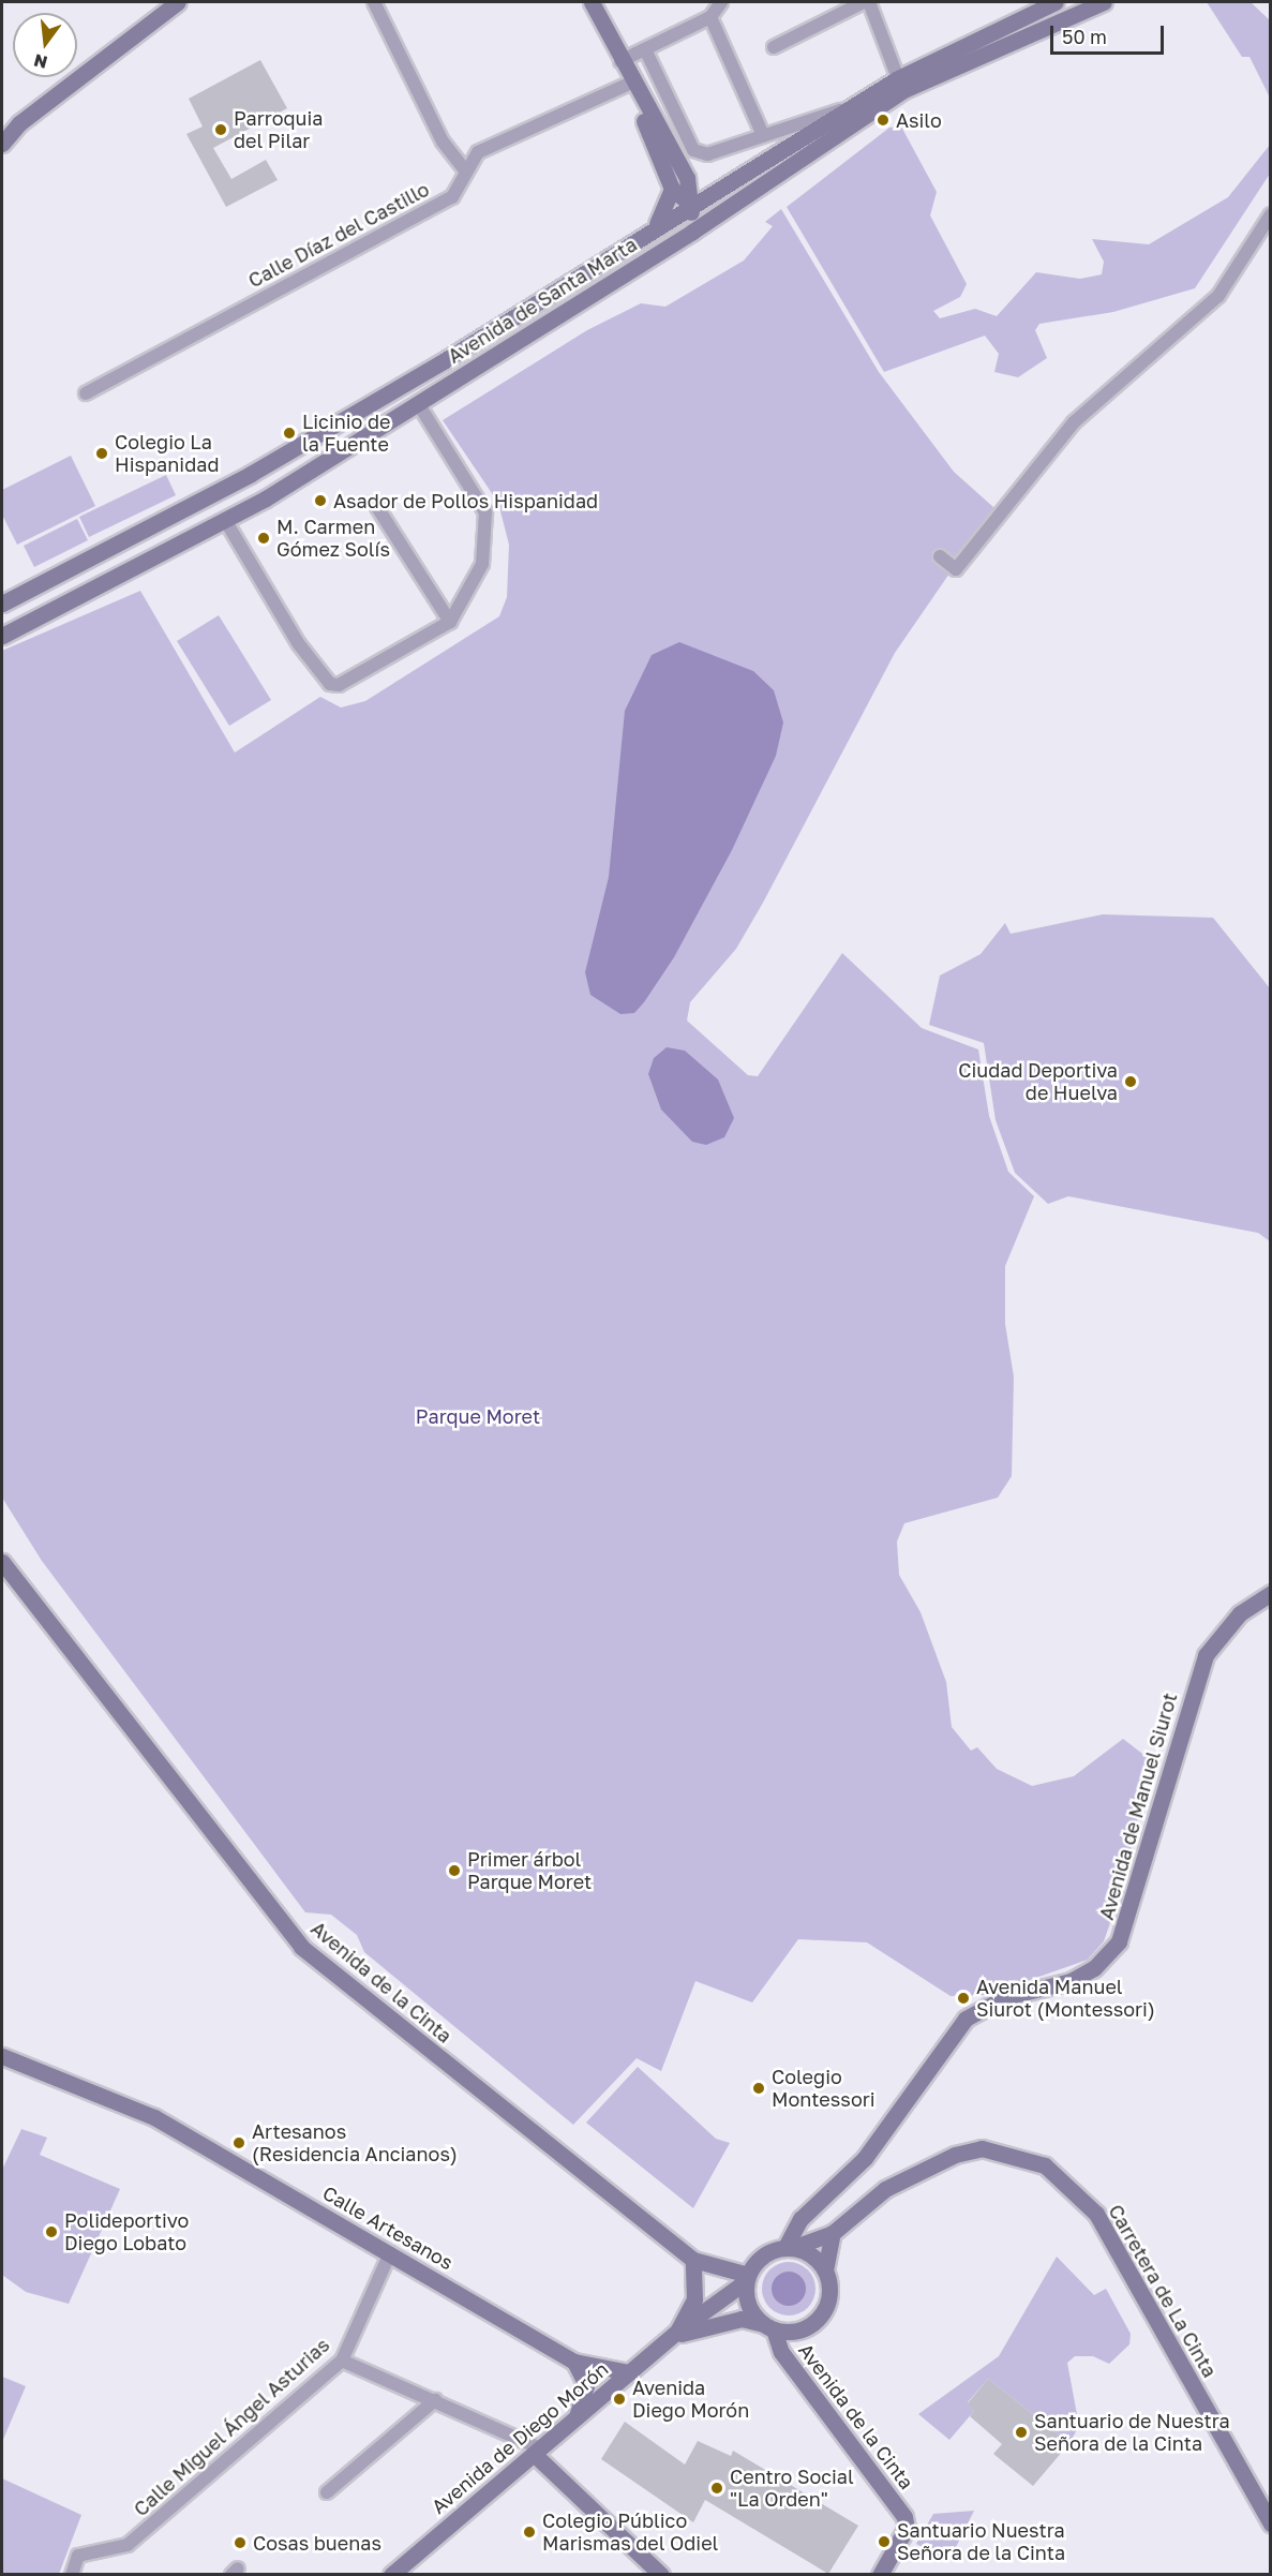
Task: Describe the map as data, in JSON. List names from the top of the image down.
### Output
{
  "streets": {
    "street": [
      "Calle Díaz del Castillo",
      "Avenida de Santa Marta",
      "Avenida de Manuel Siurot",
      "Avenida de la Cinta",
      "Calle Artesanos",
      "Carretera de La Cinta",
      "Calle Miguel Ángel Asturias",
      "Avenida de Diego Morón"
    ]
  },
  "crossings": [
    ["Avenida de Manuel Siurot", "Avenida de la Cinta"],
    ["Avenida de Manuel Siurot", "Carretera de La Cinta"],
    ["Avenida de Manuel Siurot", "Avenida de Diego Morón"],
    ["Avenida de la Cinta", "Carretera de La Cinta"],
    ["Avenida de la Cinta", "Avenida de Diego Morón"],
    ["Calle Artesanos", "Calle Miguel Ángel Asturias"],
    ["Calle Artesanos", "Avenida de Diego Morón"],
    ["Carretera de La Cinta", "Avenida de Diego Morón"]
  ],
  "parks": ["Parque Moret"],
  "places": [
    "Asilo",
    "Parroquia del Pilar",
    "Licinio de la Fuente",
    "Colegio La Hispanidad",
    "Asador de Pollos Hispanidad",
    "M. Carmen Gómez Solís",
    "Ciudad Deportiva de Huelva",
    "Primer árbol Parque Moret",
    "Avenida Manuel Siurot (Montessori)",
    "Colegio Montessori",
    "Artesanos (Residencia Ancianos)",
    "Polideportivo Diego Lobato",
    "Avenida Diego Morón",
    "Santuario de Nuestra Señora de la Cinta",
    "Centro Social \"La Orden\"",
    "Colegio Público Marismas del Odiel",
    "Santuario Nuestra Señora de la Cinta",
    "Cosas buenas"
  ],
  "scale_bar": "50 m",
  "north": "bottom"
}
